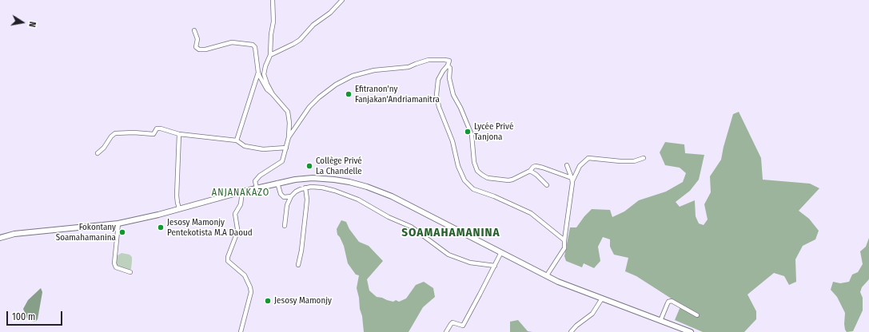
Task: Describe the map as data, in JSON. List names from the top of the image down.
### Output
{
  "districts": ["ANJANAKAZO", "SOAMAHAMANINA"],
  "places": [
    "Efitranon'ny Fanjakan'Andriamanitra",
    "Lycée Privé Tanjona",
    "Collège Privé La Chandelle",
    "Jesosy Mamonjy Pentekotista M.A Daoud",
    "Fokontany Soamahamanina",
    "Jesosy Mamonjy"
  ],
  "scale_bar": "100 m",
  "north": "right"
}
